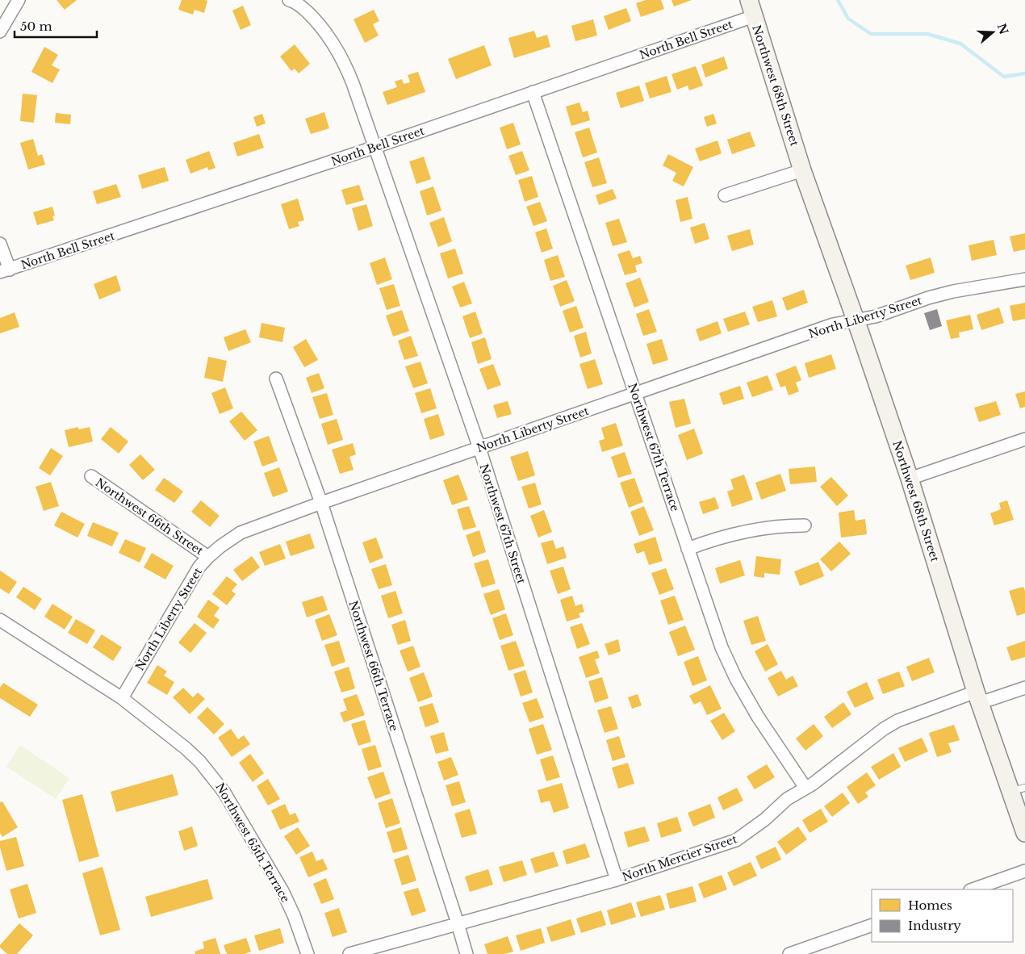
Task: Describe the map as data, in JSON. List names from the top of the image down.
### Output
{
  "streets": {
    "main road": ["Northwest 68th Street"],
    "street": [
      "North Bell Street",
      "North Liberty Street",
      "Northwest 67th Terrace",
      "Northwest 66th Street",
      "Northwest 67th Street",
      "Northwest 66th Terrace",
      "Northwest 65th Terrace",
      "North Mercier Street"
    ]
  },
  "crossings": [
    ["North Bell Street", "Northwest 68th Street"],
    ["North Bell Street", "Northwest 67th Terrace"],
    ["North Bell Street", "Northwest 67th Street"],
    ["Northwest 68th Street", "North Liberty Street"],
    ["Northwest 68th Street", "North Mercier Street"],
    ["North Liberty Street", "Northwest 67th Terrace"],
    ["North Liberty Street", "Northwest 66th Street"],
    ["North Liberty Street", "Northwest 67th Street"],
    ["North Liberty Street", "Northwest 66th Terrace"],
    ["North Liberty Street", "Northwest 65th Terrace"],
    ["Northwest 67th Terrace", "North Mercier Street"],
    ["Northwest 67th Street", "North Mercier Street"],
    ["Northwest 66th Terrace", "North Mercier Street"]
  ],
  "legend": ["Homes", "Industry"],
  "scale_bar": "50 m",
  "north": "right"
}
